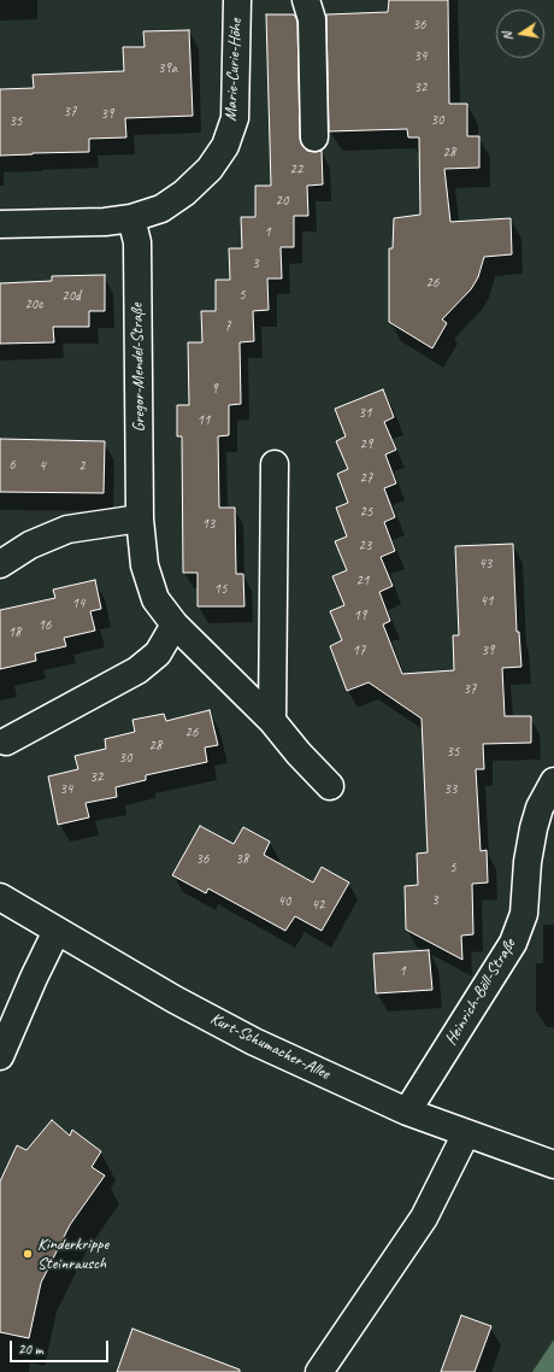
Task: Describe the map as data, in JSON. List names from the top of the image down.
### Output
{
  "streets": {
    "street": [
      "Marie-Curie-Höhe",
      "Gregor-Mendel-Straße",
      "Heinrich-Böll-Straße",
      "Kurt-Schumacher-Allee"
    ]
  },
  "crossings": [
    ["Marie-Curie-Höhe", "Gregor-Mendel-Straße"],
    ["Heinrich-Böll-Straße", "Kurt-Schumacher-Allee"]
  ],
  "places": ["Kinderkrippe Steinrausch"],
  "house_numbers": [
    "36",
    "34",
    "39a",
    "32",
    "37",
    "39",
    "30",
    "35",
    "28",
    "22",
    "20",
    "1",
    "3",
    "26",
    "5",
    "20d",
    "20c",
    "7",
    "9",
    "31",
    "11",
    "29",
    "6",
    "4",
    "2",
    "27",
    "25",
    "13",
    "23",
    "43",
    "21",
    "15",
    "41",
    "14",
    "19",
    "16",
    "18",
    "17",
    "39",
    "37",
    "26",
    "28",
    "35",
    "30",
    "32",
    "34",
    "33",
    "36",
    "38",
    "5",
    "3",
    "40",
    "42",
    "1"
  ],
  "scale_bar": "20 m",
  "north": "left"
}
